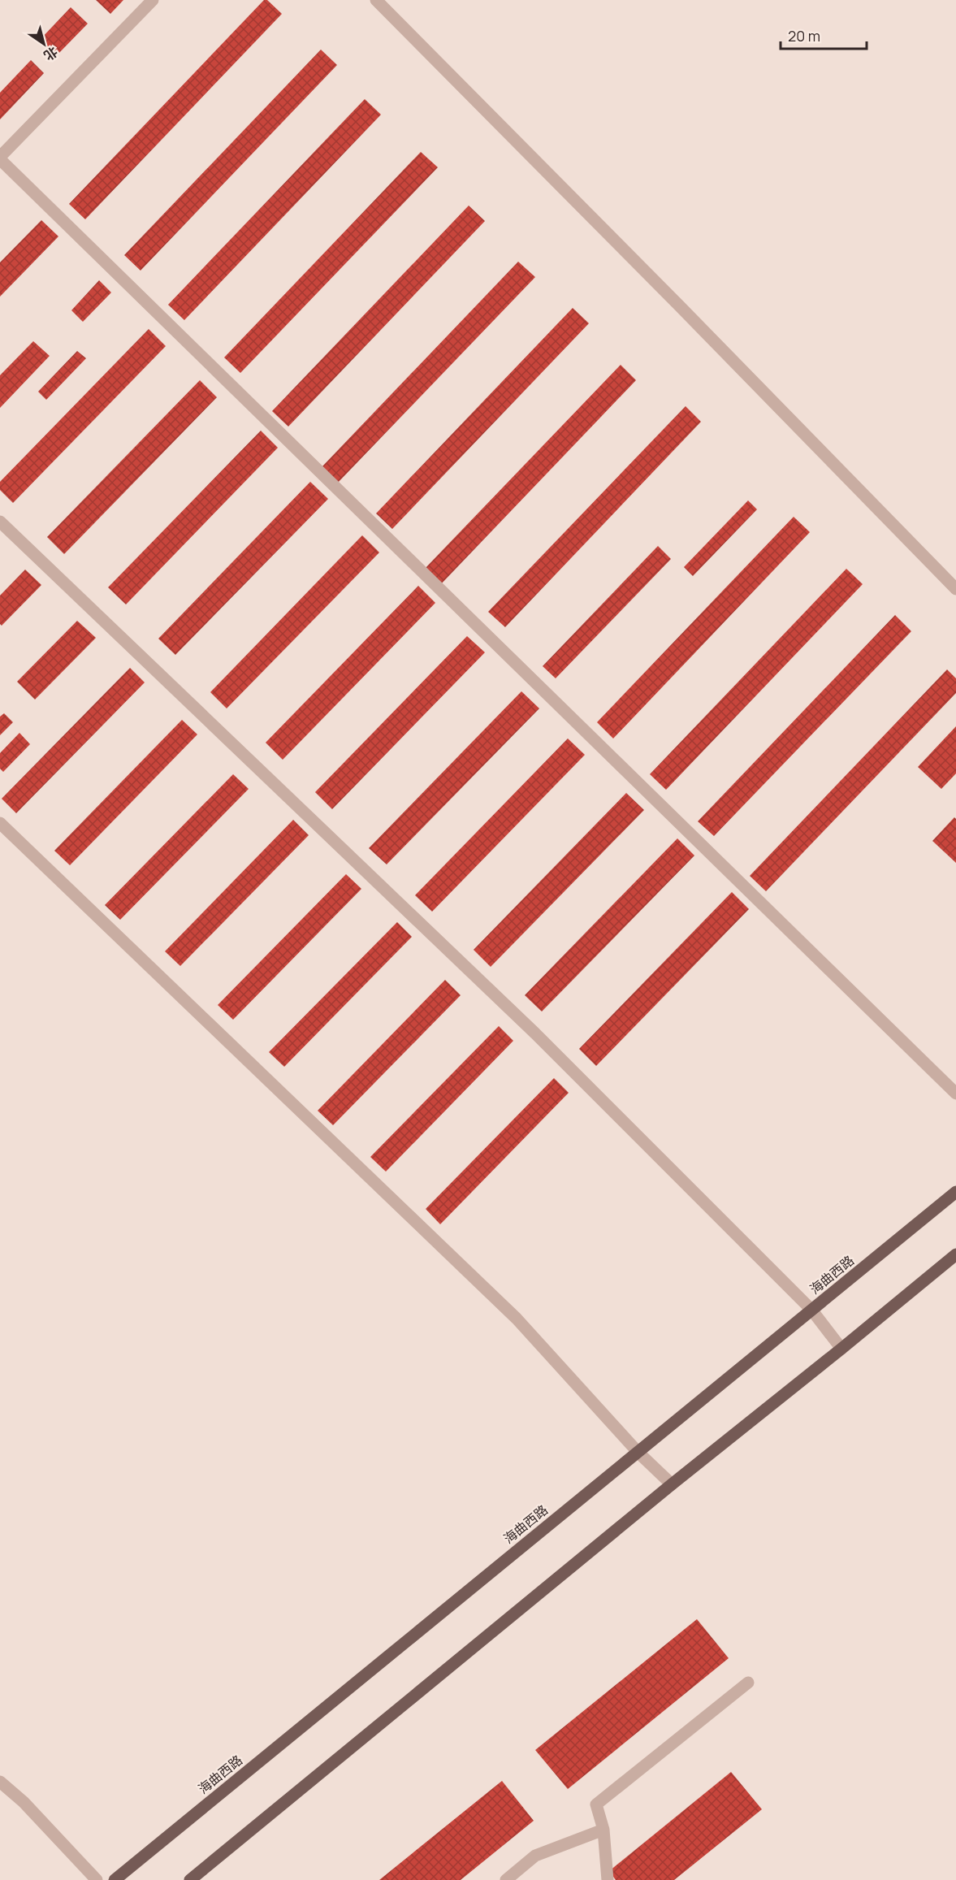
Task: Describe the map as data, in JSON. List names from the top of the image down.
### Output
{
  "streets": {
    "main road": ["海曲西路"]
  },
  "scale_bar": "20 m",
  "north": "bottom right"
}
